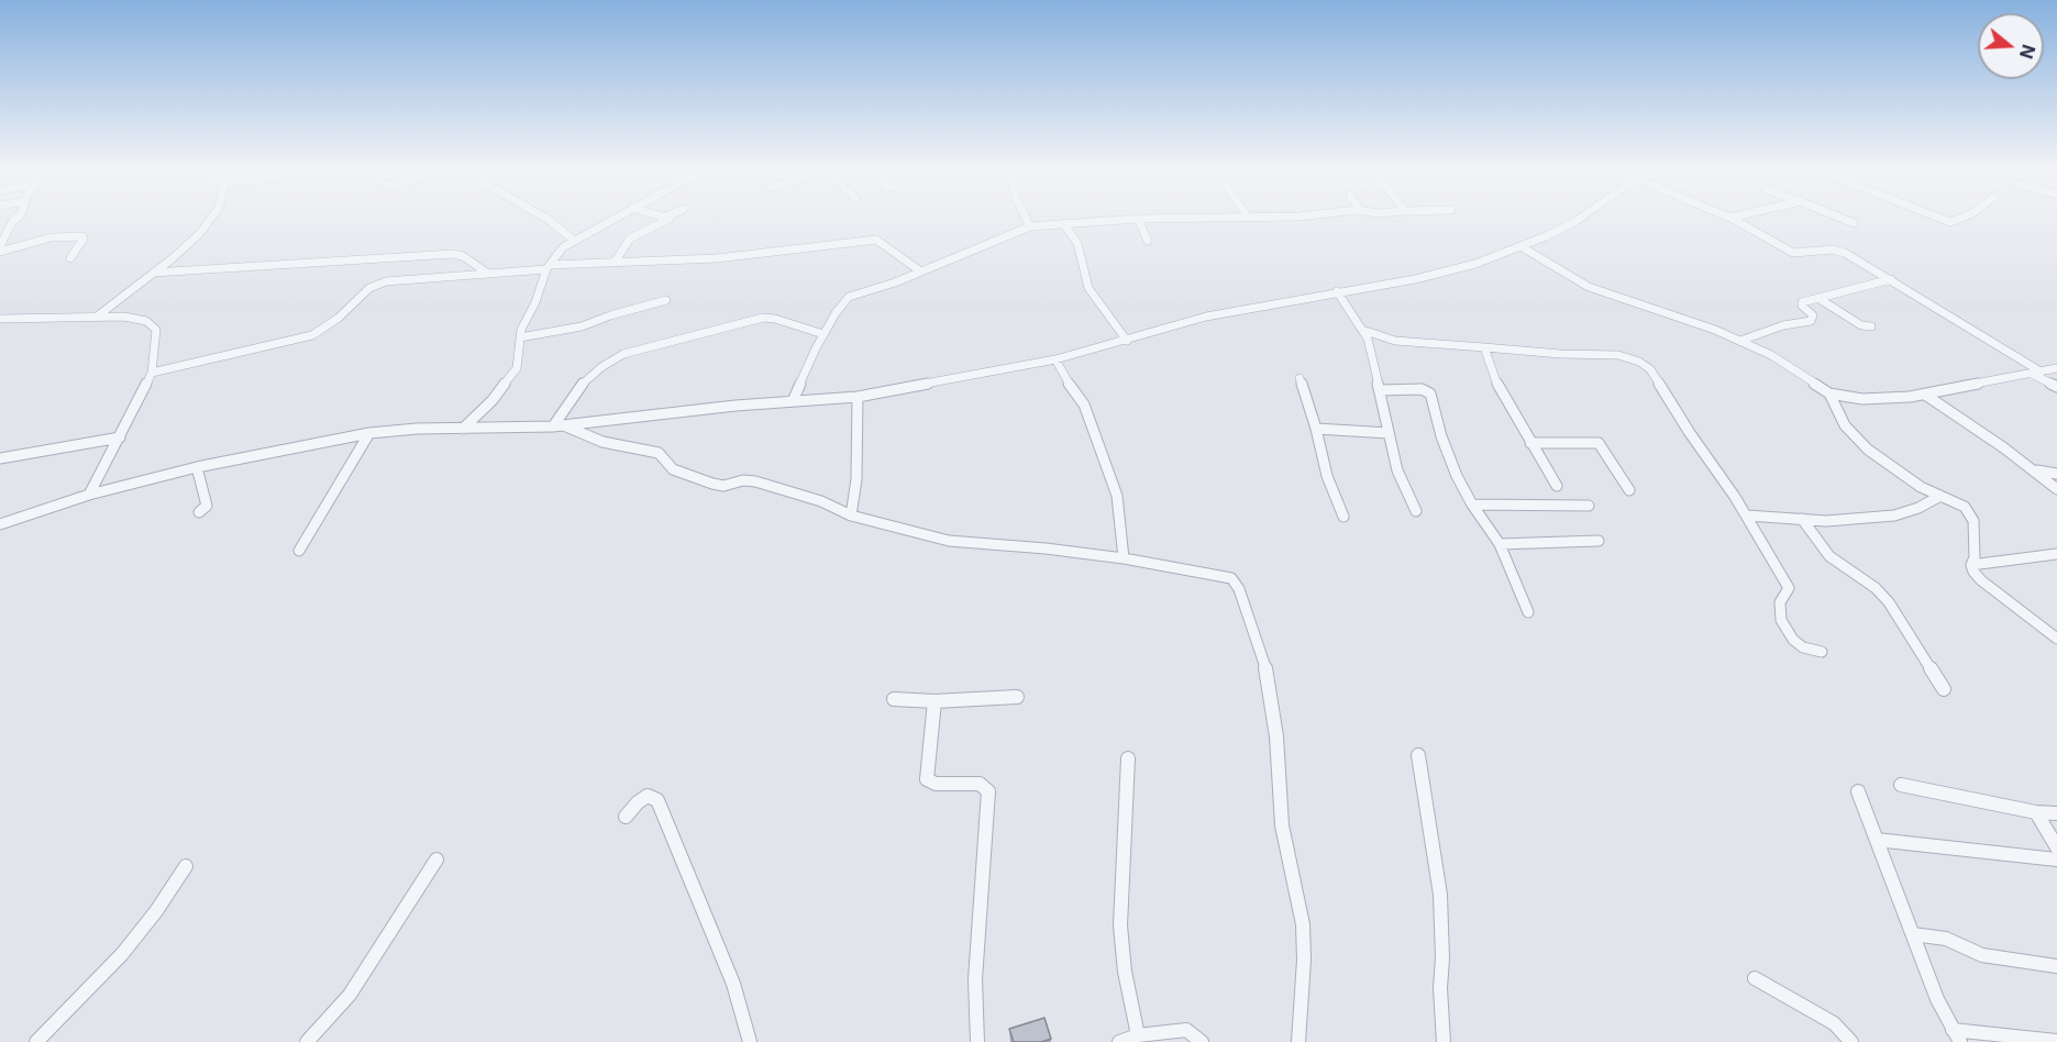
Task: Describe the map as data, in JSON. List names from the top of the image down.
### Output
{
  "north": "right"
}
